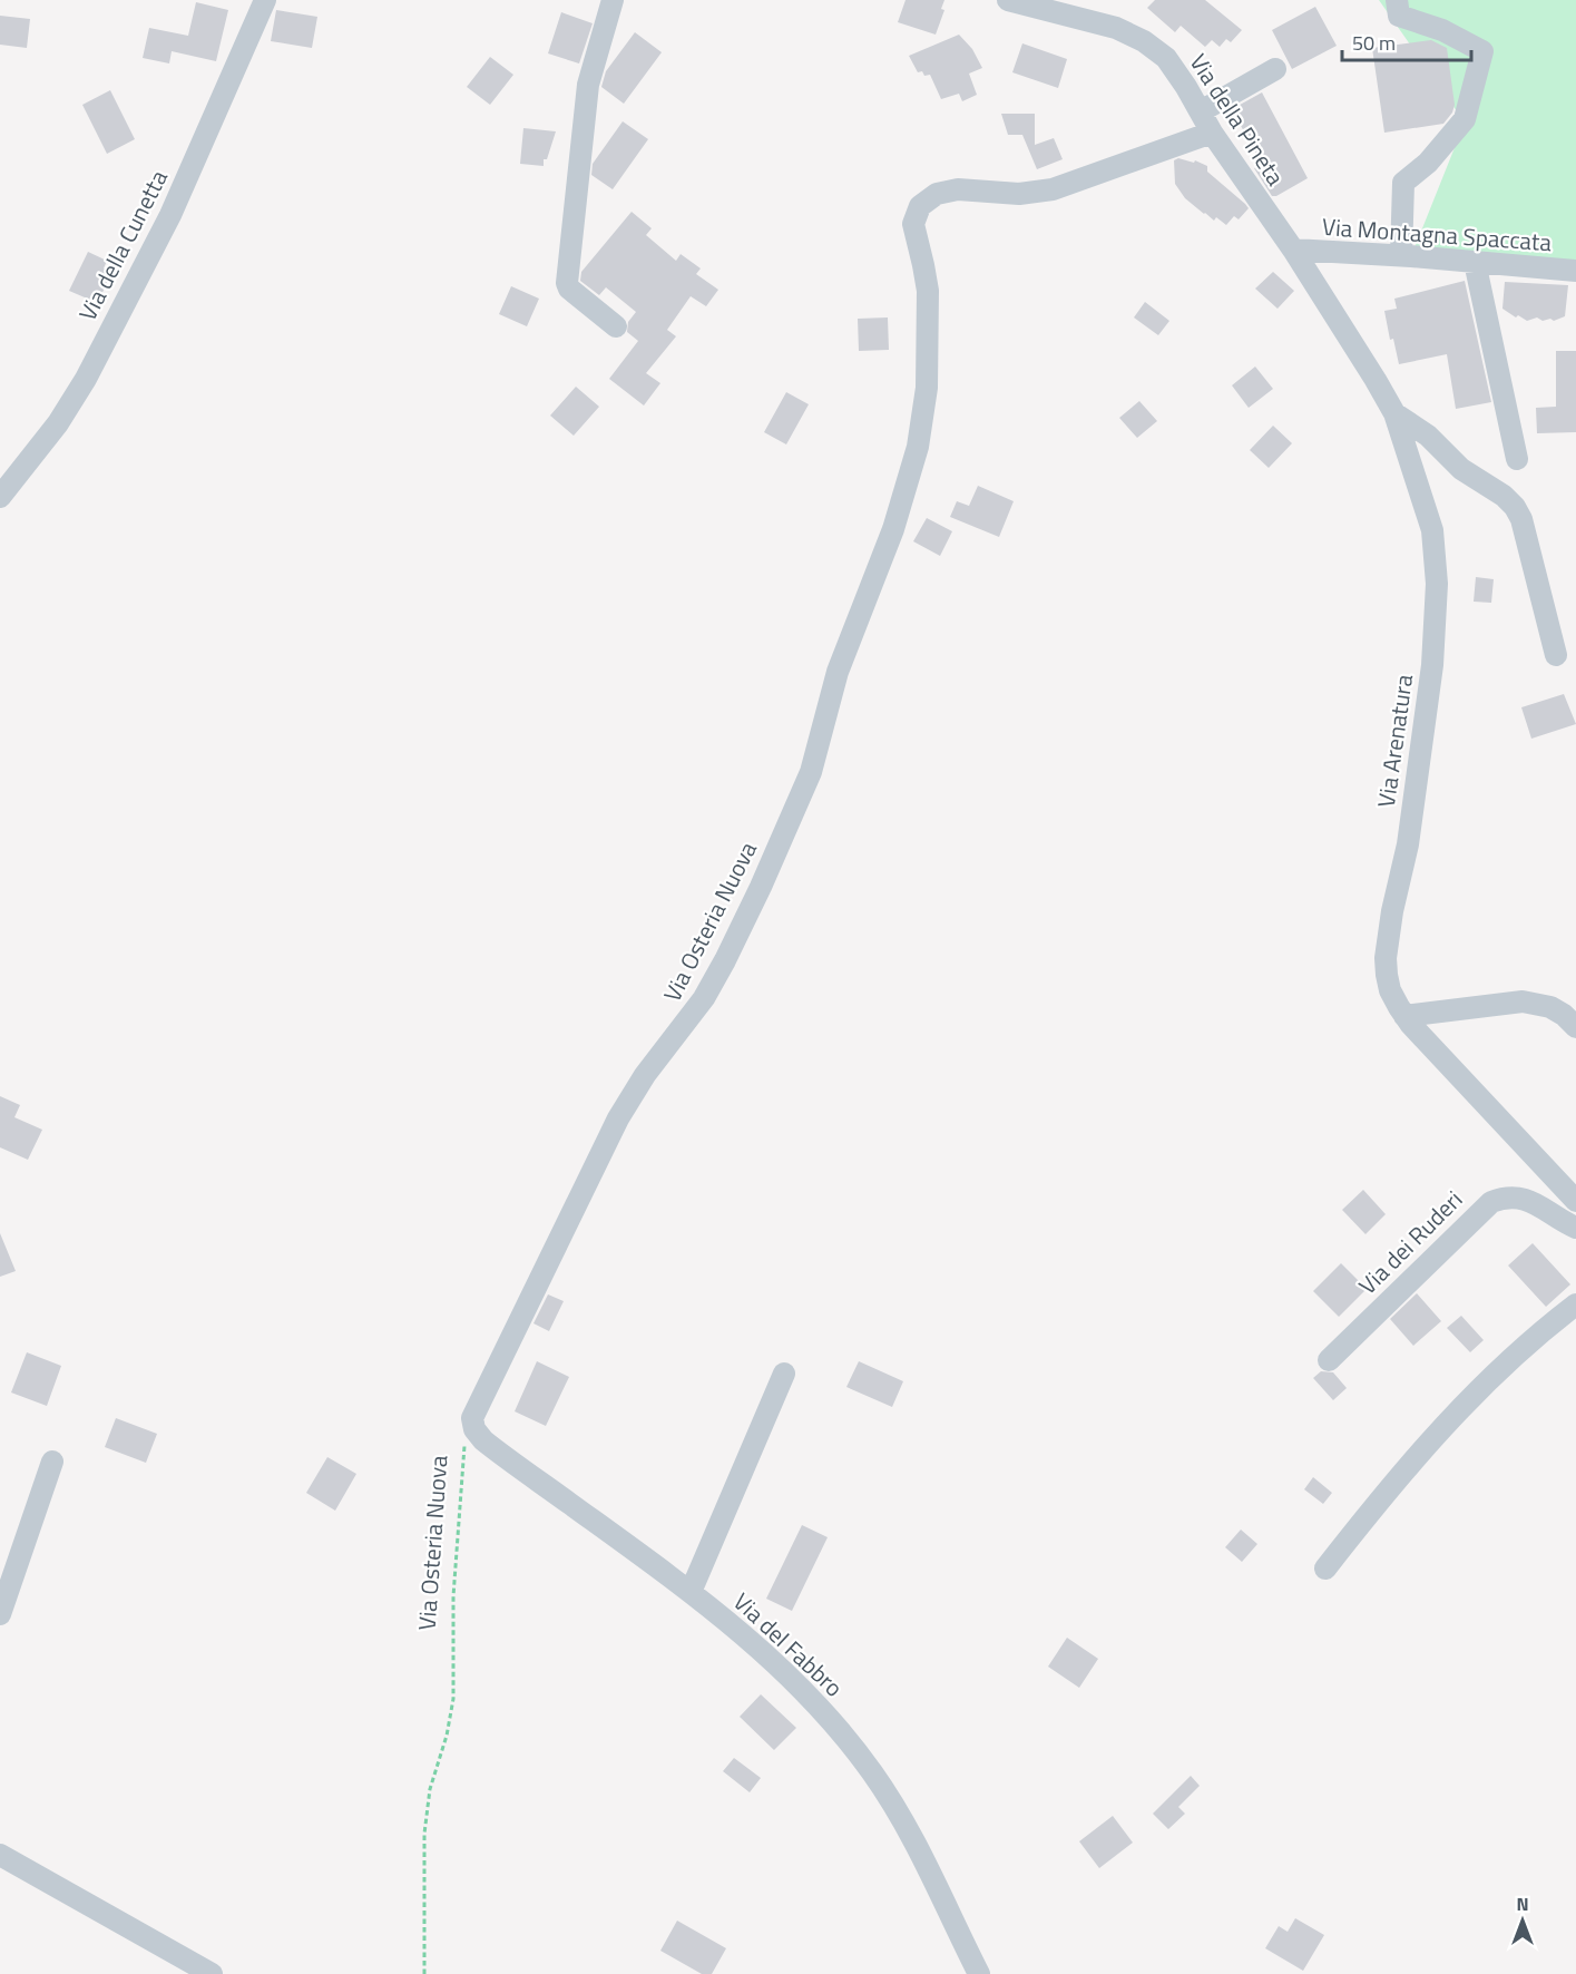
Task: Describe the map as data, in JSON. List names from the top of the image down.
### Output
{
  "streets": {
    "street": [
      "Via della Pineta",
      "Via Montagna Spaccata",
      "Via della Cunetta",
      "Via Arenatura",
      "Via Osteria Nuova",
      "Via dei Ruderi",
      "Via del Fabbro"
    ]
  },
  "crossings": [
    ["Via della Pineta", "Via Montagna Spaccata"],
    ["Via della Pineta", "Via Arenatura"],
    ["Via della Pineta", "Via Osteria Nuova"],
    ["Via Montagna Spaccata", "Via Arenatura"],
    ["Via Osteria Nuova", "Via del Fabbro"]
  ],
  "scale_bar": "50 m",
  "north": "top"
}
